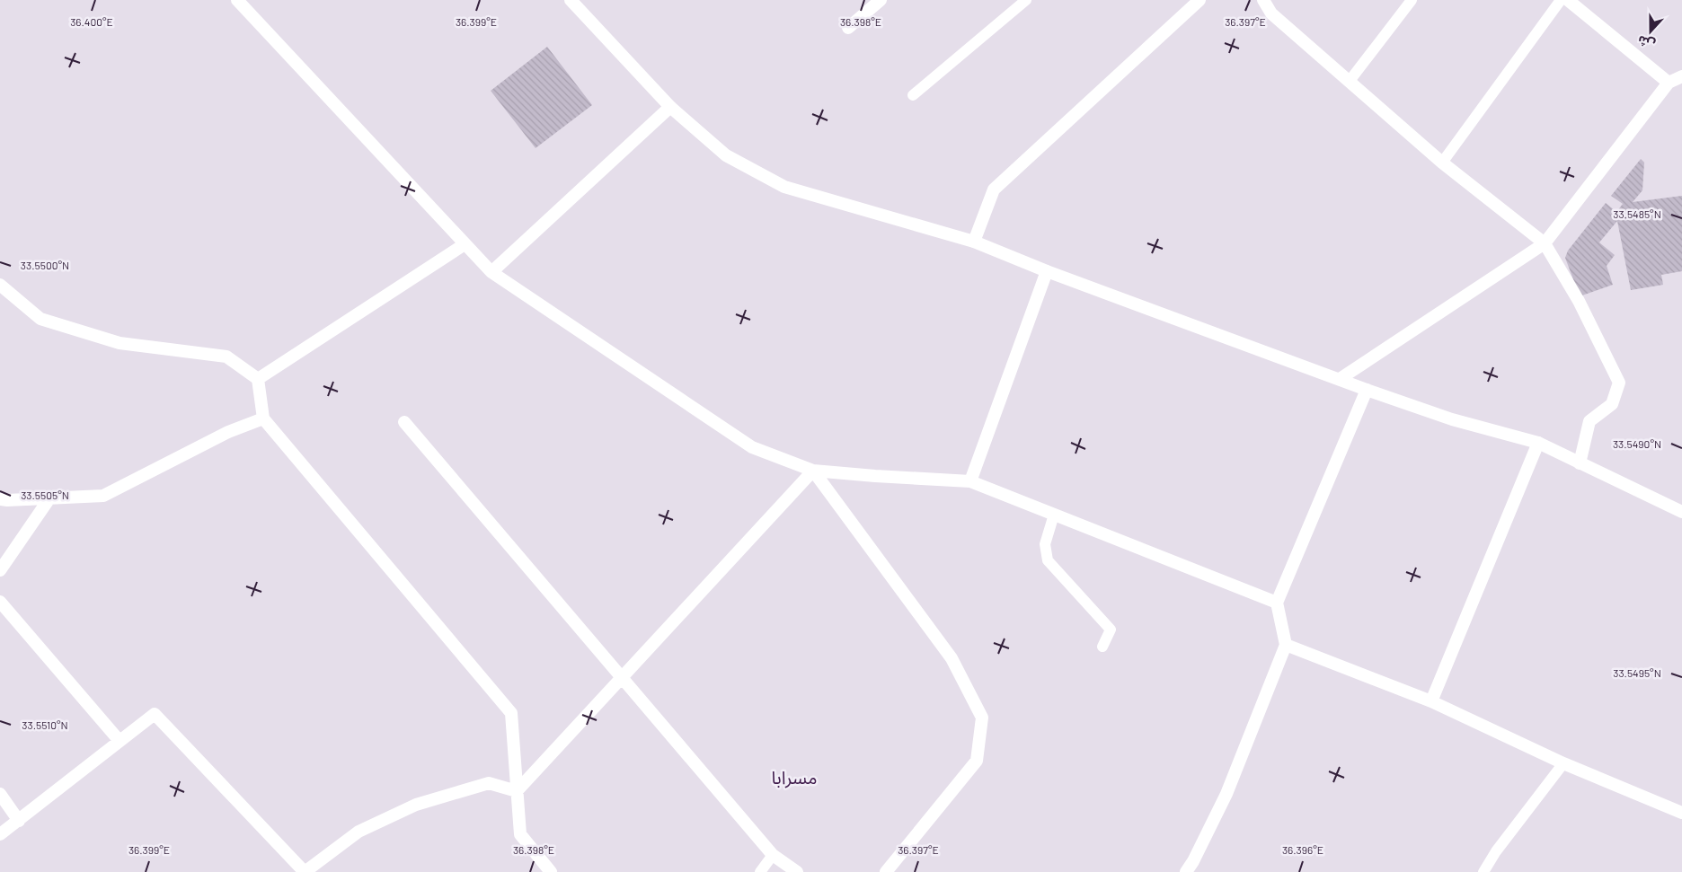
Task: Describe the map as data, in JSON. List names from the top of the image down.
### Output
{
  "districts": ["مسرابا"],
  "north": "bottom",
  "coordinates": [
    "36.400°E",
    "36.399°E",
    "36.398°E",
    "36.397°E",
    "33.5485°N",
    "33.5500°N",
    "33.5490°N",
    "33.5505°N",
    "33.5495°N",
    "33.5510°N",
    "36.396°E"
  ]
}
